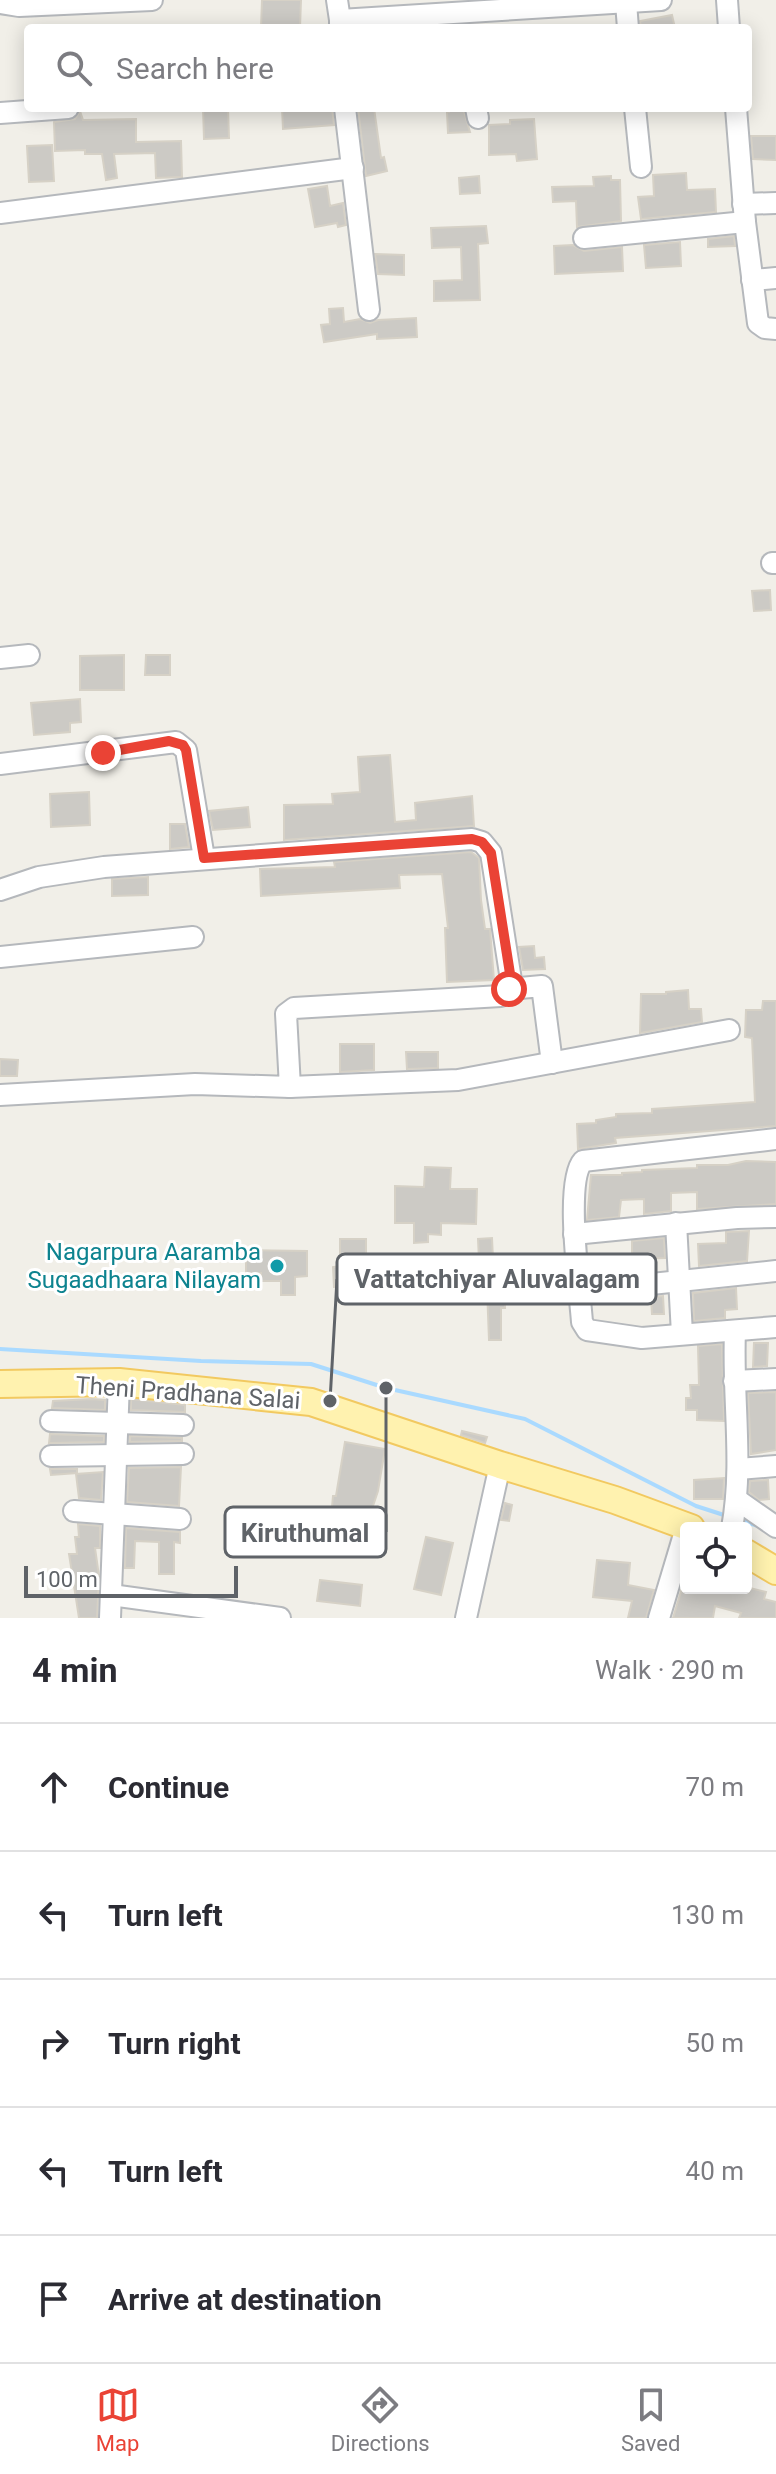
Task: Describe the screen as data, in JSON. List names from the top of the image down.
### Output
{
  "streets": {
    "main road": ["Theni Pradhana Salai"]
  },
  "places": ["Nagarpura Aaramba Sugaadhaara Nilayam", "Kiruthumal", "Vattatchiyar Aluvalagam"],
  "scale_bar": "100 m",
  "page": {
    "search": "Search here",
    "scale": "100 m",
    "heading": ["4 min", "Walk · 290 m"],
    "list": [
      ["Continue", "70 m"],
      ["Turn left", "130 m"],
      ["Turn right", "50 m"],
      ["Turn left", "40 m"],
      "Arrive at destination"
    ],
    "nav": ["Map", "Directions", "Saved"]
  }
}
